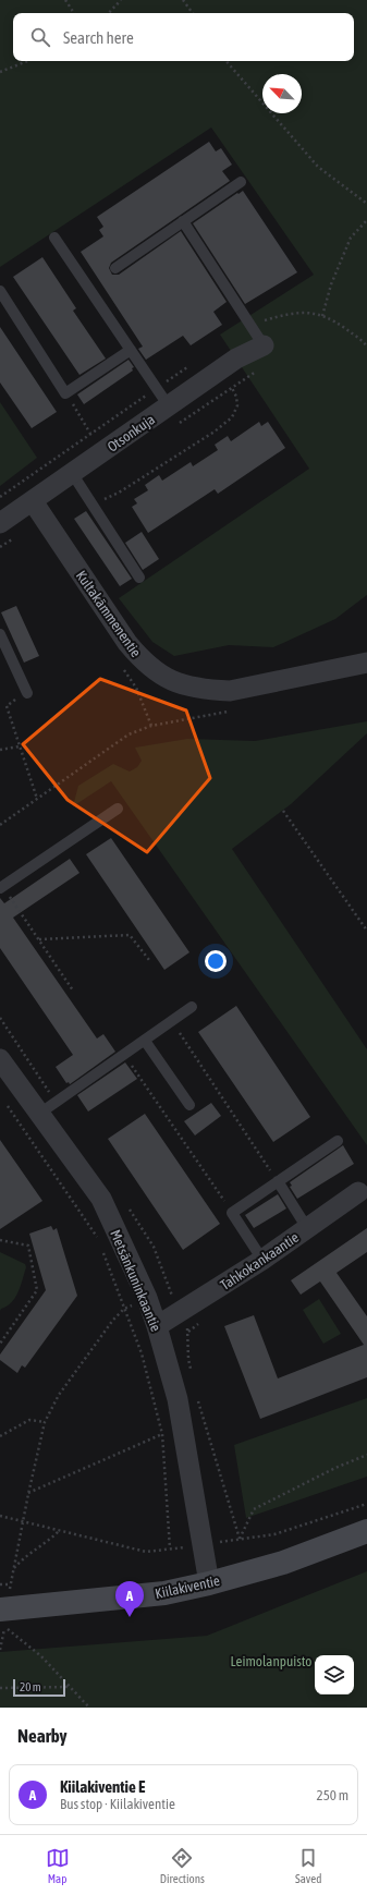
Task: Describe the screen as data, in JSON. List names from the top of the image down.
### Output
{
  "streets": {
    "street": [
      "Otsonkuja",
      "Kultakämmenentie",
      "Tahkokankaantie",
      "Metsänkuninkaantie",
      "Kiilakiventie"
    ]
  },
  "crossings": [
    ["Otsonkuja", "Kultakämmenentie"],
    ["Tahkokankaantie", "Metsänkuninkaantie"],
    ["Metsänkuninkaantie", "Kiilakiventie"]
  ],
  "parks": ["Leimolanpuisto"],
  "scale_bar": "20 m",
  "north": "top left",
  "page": {
    "search": "Search here",
    "pins": "A",
    "scale": "20 m",
    "heading": "Nearby",
    "list": [
      {
        "mark": "A",
        "name": "Kiilakiventie E",
        "note": "Bus stop · Kiilakiventie",
        "value": "250 m"
      }
    ],
    "nav": ["Map", "Directions", "Saved"]
  }
}
